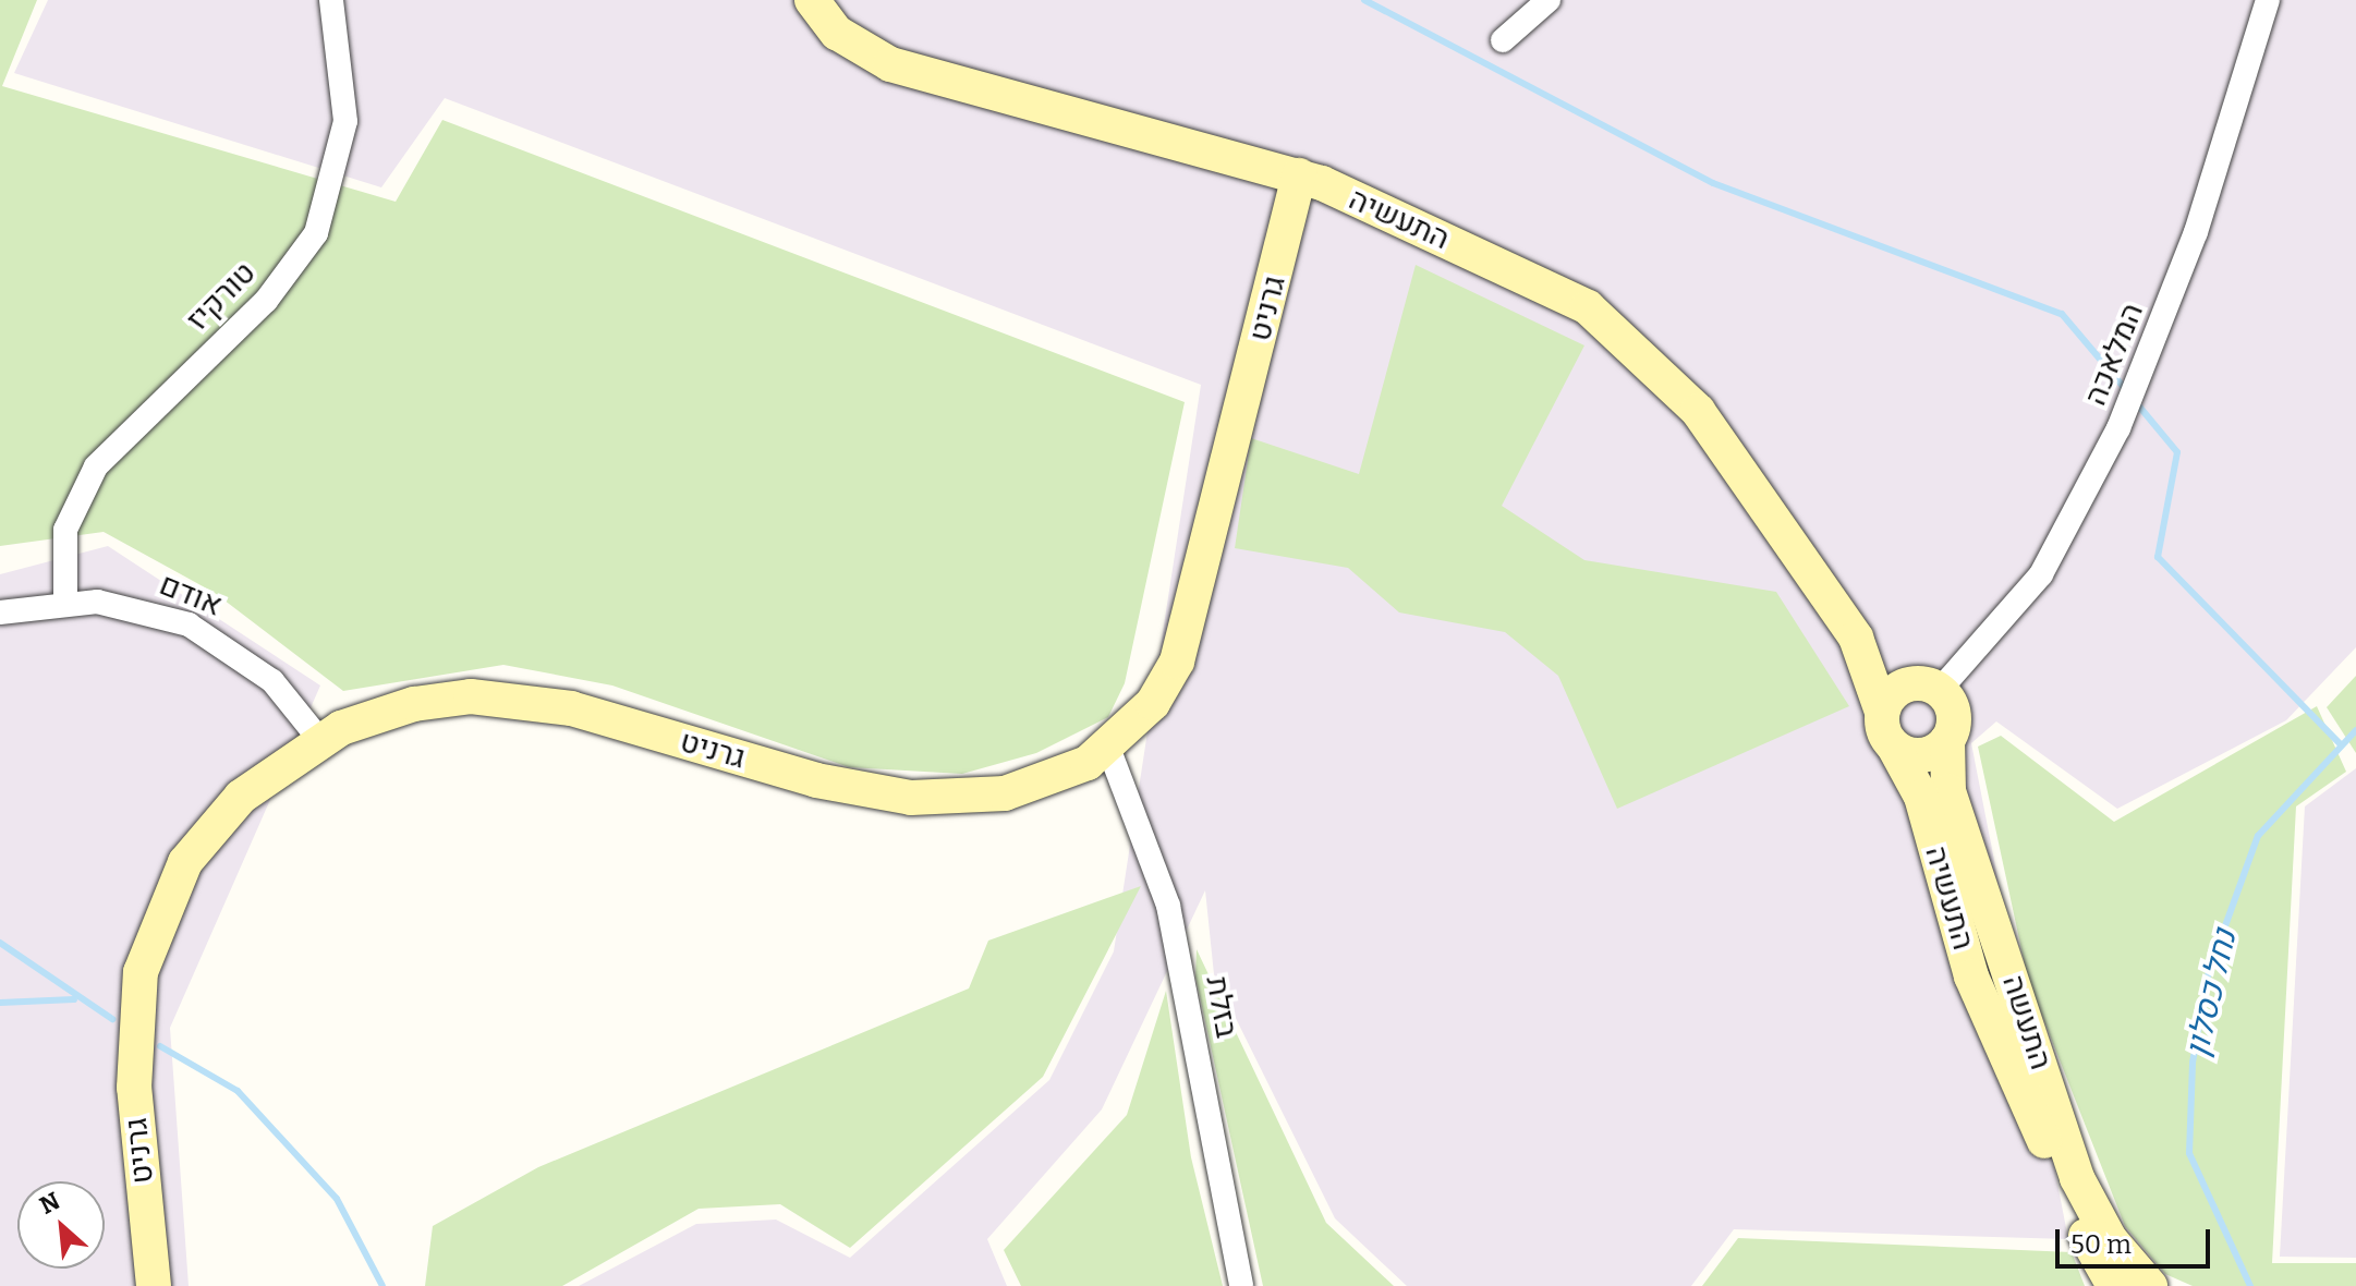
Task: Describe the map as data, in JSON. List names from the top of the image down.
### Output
{
  "streets": {
    "street": [
      "התעשיה",
      "טורקיז",
      "גרניט",
      "המלאכה",
      "אודם",
      "בזלת",
      "התעשה"
    ]
  },
  "crossings": [
    ["התעשיה", "גרניט"],
    ["התעשיה", "המלאכה"],
    ["התעשיה", "התעשה"],
    ["טורקיז", "אודם"],
    ["גרניט", "אודם"],
    ["גרניט", "בזלת"],
    ["המלאכה", "התעשה"]
  ],
  "water": ["נחל כסלון"],
  "scale_bar": "50 m",
  "north": "top left"
}
